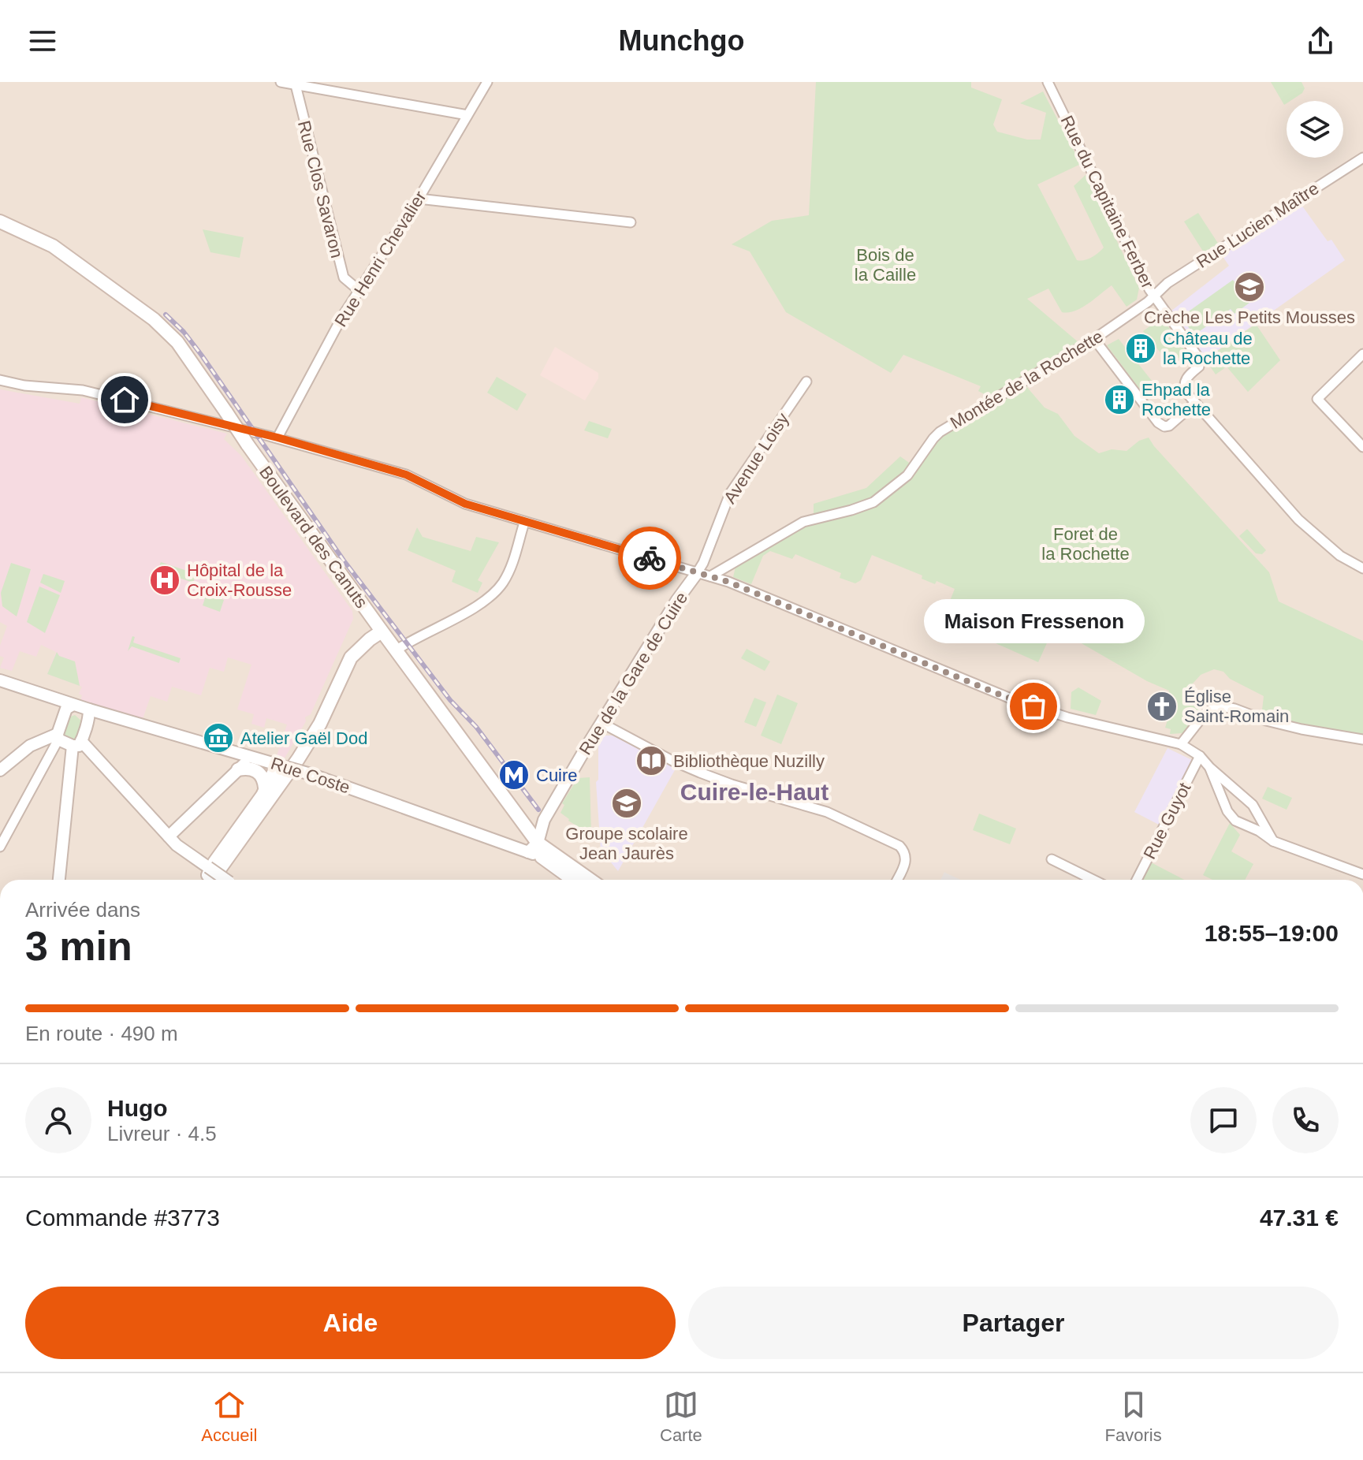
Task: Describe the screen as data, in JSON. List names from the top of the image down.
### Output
{
  "streets": {
    "main road": ["Boulevard des Canuts", "Rue Coste"],
    "street": [
      "Rue Clos Savaron",
      "Rue du Capitaine Ferber",
      "Rue Lucien Maître",
      "Rue Henri Chevalier",
      "Montée de la Rochette",
      "Avenue Loisy",
      "Rue de la Gare de Cuire",
      "Rue Guyot"
    ]
  },
  "crossings": [
    ["Rue Clos Savaron", "Rue Henri Chevalier"],
    ["Rue du Capitaine Ferber", "Rue Lucien Maître"],
    ["Rue du Capitaine Ferber", "Montée de la Rochette"],
    ["Rue Lucien Maître", "Montée de la Rochette"],
    ["Avenue Loisy", "Rue de la Gare de Cuire"],
    ["Boulevard des Canuts", "Rue de la Gare de Cuire"],
    ["Boulevard des Canuts", "Rue Coste"],
    ["Rue de la Gare de Cuire", "Rue Coste"]
  ],
  "districts": ["Cuire-le-Haut"],
  "parks": ["Bois de la Caille", "Foret de la Rochette"],
  "places": {
    "school or university": ["Crèche Les Petits Mousses", "Groupe scolaire Jean Jaurès"],
    "building": ["Château de la Rochette", "Ehpad la Rochette"],
    "hospital": ["Hôpital de la Croix-Rousse"],
    "other": ["Maison Fressenon"],
    "church": ["Église Saint-Romain"],
    "museum": ["Atelier Gaël Dod"],
    "library": ["Bibliothèque Nuzilly"],
    "metro station": ["Cuire"]
  },
  "page": {
    "header": "Munchgo",
    "bubble": "Maison Fressenon",
    "heading": ["3 min", "Arrivée dans", "18:55–19:00"],
    "panel": [
      "Hugo",
      "Livreur · 4.5",
      "Commande #3773",
      "47.31 €"
    ],
    "bar": "En route · 490 m",
    "buttons": ["Aide", "Partager"],
    "tabs": ["Accueil", "Carte", "Favoris"]
  }
}
